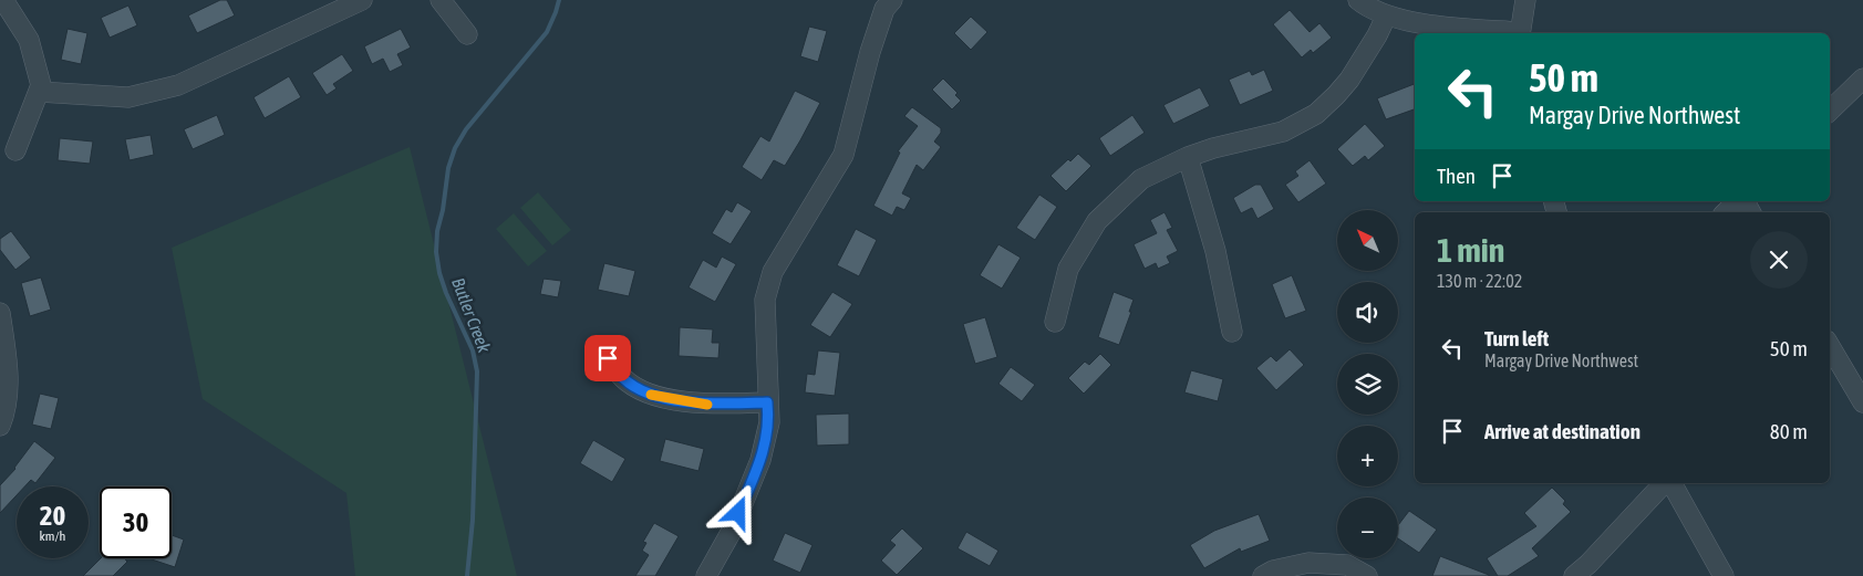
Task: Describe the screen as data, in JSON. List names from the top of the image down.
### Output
{
  "water": ["Butler Creek"],
  "north": "top left",
  "page": {
    "turn": ["50 m", "Margay Drive Northwest"],
    "then": "Then",
    "map_buttons": ["+", "−"],
    "heading": ["1 min", "130 m · 22:02"],
    "list": [
      {
        "name": "Turn left",
        "note": "Margay Drive Northwest",
        "value": "50 m"
      },
      {
        "name": "Arrive at destination",
        "value": "80 m"
      }
    ],
    "speed": "20 km/h",
    "limit": "30"
  }
}
